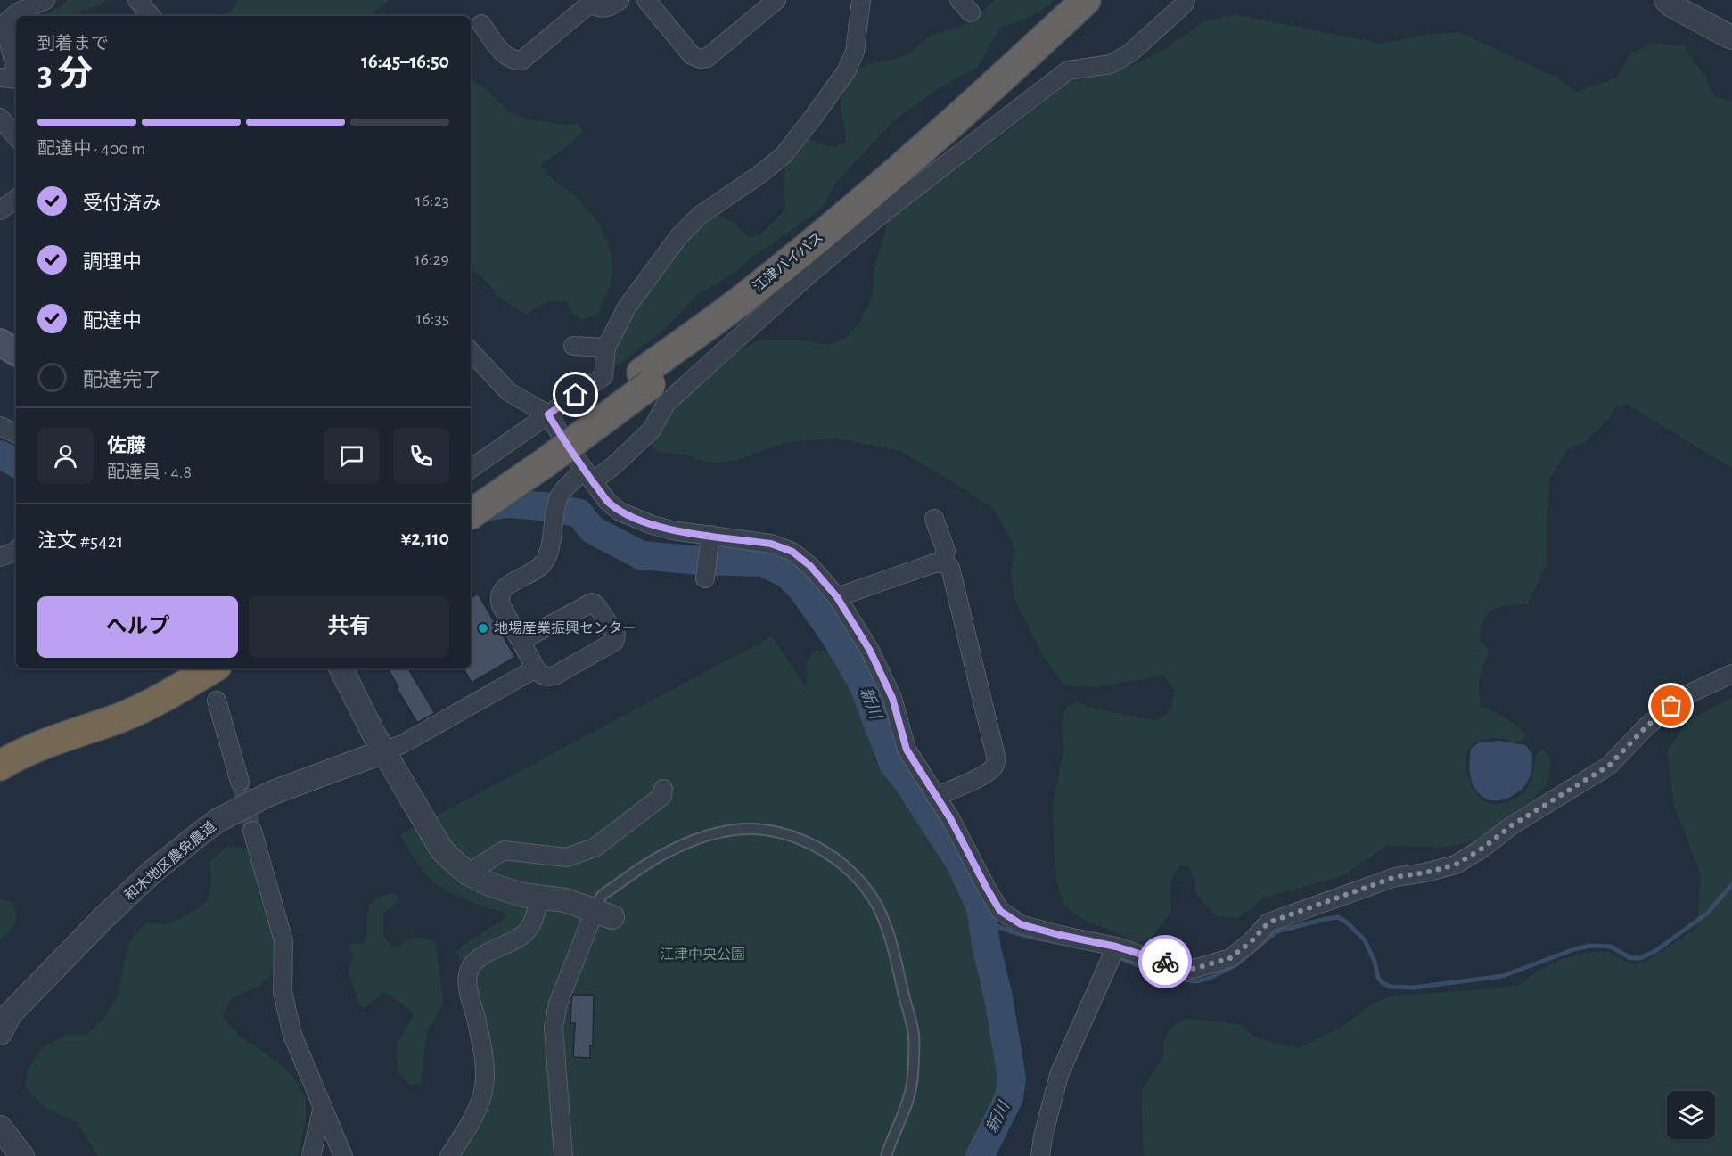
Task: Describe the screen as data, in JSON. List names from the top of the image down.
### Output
{
  "streets": {
    "highway": ["江津バイパス"],
    "street": ["和木地区農免農道"]
  },
  "water": ["新川"],
  "parks": ["江津中央公園"],
  "places": ["地場産業振興センター"],
  "page": {
    "heading": ["3 分", "到着まで", "16:45–16:50"],
    "panel": [
      "佐藤",
      "配達員 · 4.8",
      "注文 #5421",
      "¥2,110"
    ],
    "bar": "配達中 · 400 m",
    "list": [
      ["受付済み", "16:23"],
      ["調理中", "16:29"],
      ["配達中", "16:35"],
      "配達完了"
    ],
    "buttons": ["ヘルプ", "共有"]
  }
}
